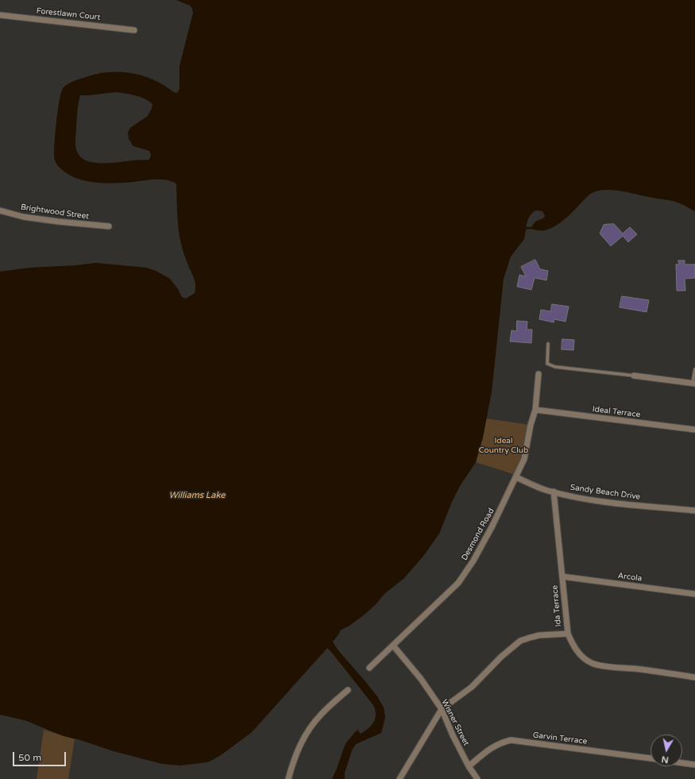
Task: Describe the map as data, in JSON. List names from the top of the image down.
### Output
{
  "streets": {
    "street": [
      "Forestlawn Court",
      "Brightwood Street",
      "Ideal Terrace",
      "Sandy Beach Drive",
      "Desmond Road",
      "Arcola",
      "Ida Terrace",
      "Wisner Street",
      "Garvin Terrace"
    ]
  },
  "crossings": [
    ["Ideal Terrace", "Desmond Road"],
    ["Sandy Beach Drive", "Desmond Road"],
    ["Sandy Beach Drive", "Ida Terrace"],
    ["Desmond Road", "Wisner Street"],
    ["Arcola", "Ida Terrace"],
    ["Wisner Street", "Garvin Terrace"]
  ],
  "water": ["Williams Lake"],
  "parks": ["Ideal Country Club"],
  "scale_bar": "50 m",
  "north": "bottom"
}
